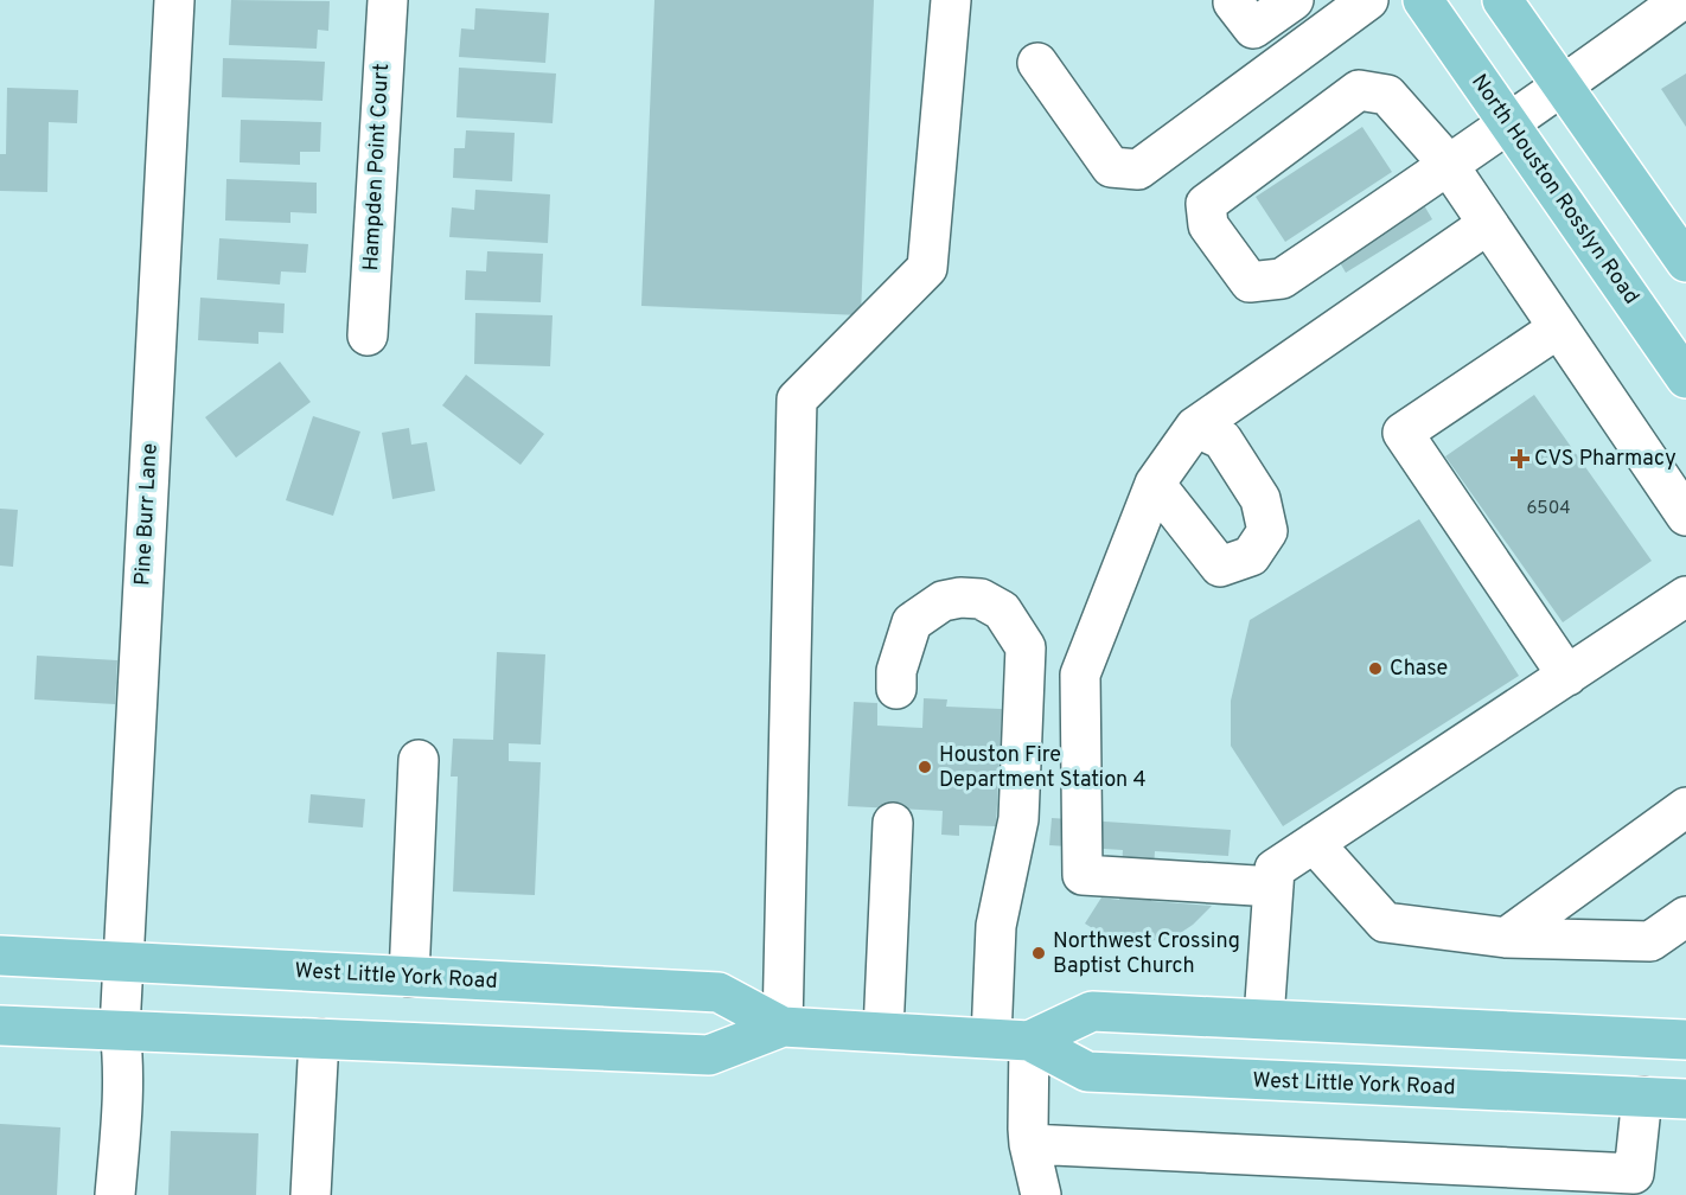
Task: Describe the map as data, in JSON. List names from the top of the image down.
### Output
{
  "streets": {
    "main road": ["North Houston Rosslyn Road", "West Little York Road"],
    "street": ["Hampden Point Court", "Pine Burr Lane"]
  },
  "crossings": [
    ["Pine Burr Lane", "West Little York Road"]
  ],
  "places": {
    "health": ["CVS Pharmacy"],
    "other": ["Chase", "Houston Fire Department Station 4", "Northwest Crossing Baptist Church"]
  },
  "house_numbers": ["6504"]
}
